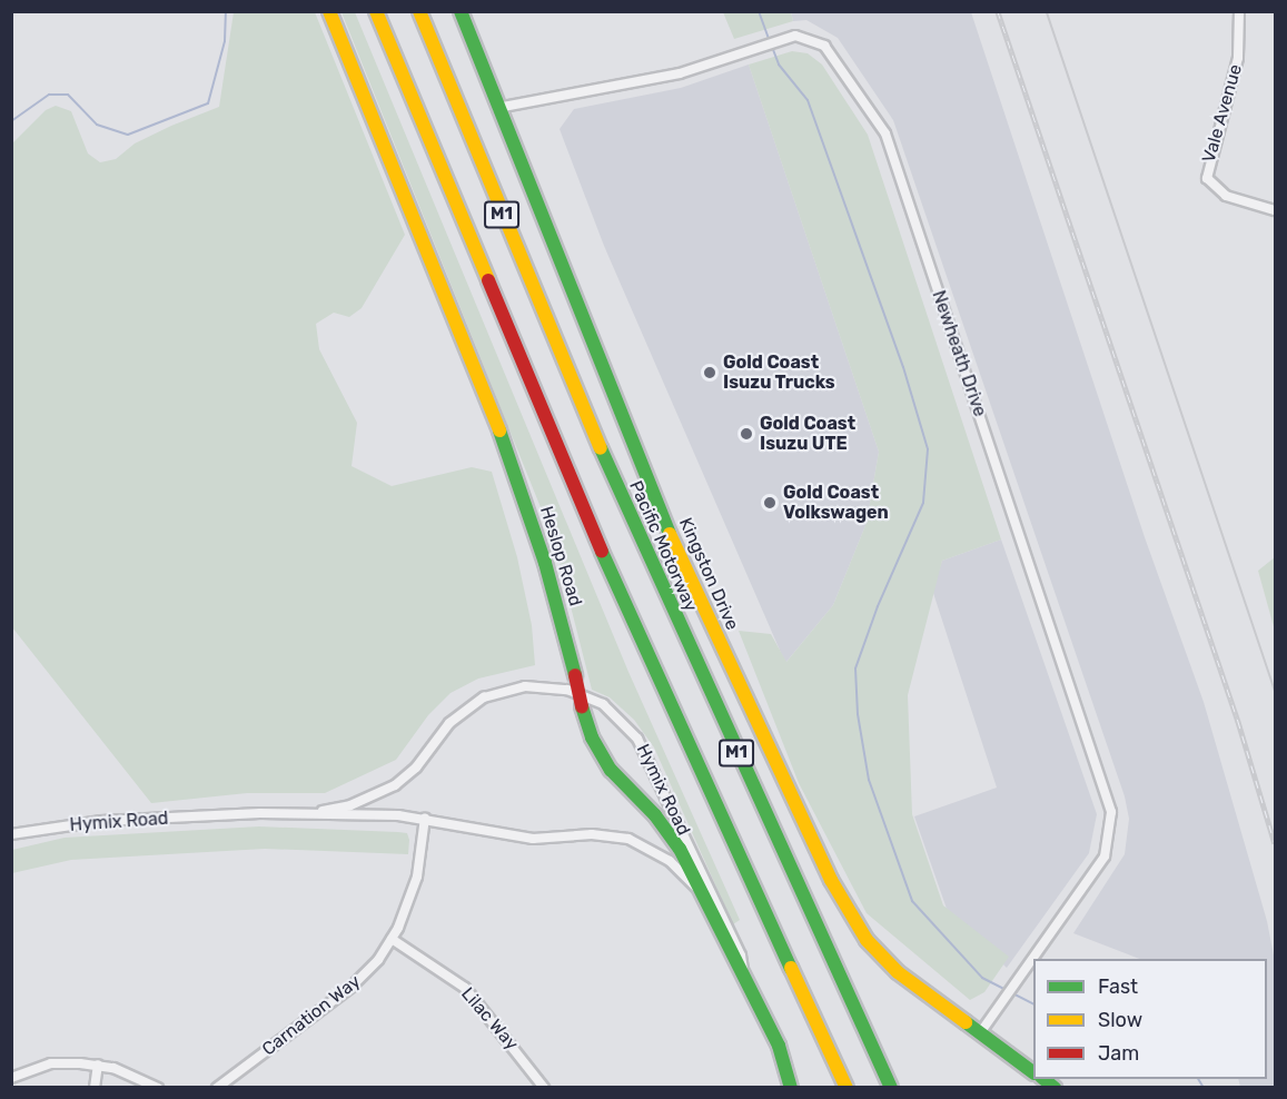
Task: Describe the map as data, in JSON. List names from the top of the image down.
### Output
{
  "streets": {
    "main road": [
      "M1",
      "Pacific Motorway",
      "Heslop Road",
      "Kingston Drive"
    ],
    "street": [
      "Vale Avenue",
      "Newheath Drive",
      "Hymix Road",
      "Carnation Way",
      "Lilac Way"
    ]
  },
  "crossings": [
    ["Newheath Drive", "Kingston Drive"],
    ["Heslop Road", "Hymix Road"],
    ["Hymix Road", "Carnation Way"],
    ["Carnation Way", "Lilac Way"]
  ],
  "places": ["Gold Coast Isuzu Trucks", "Gold Coast Isuzu UTE", "Gold Coast Volkswagen"],
  "legend": ["Fast", "Slow", "Jam"]
}
